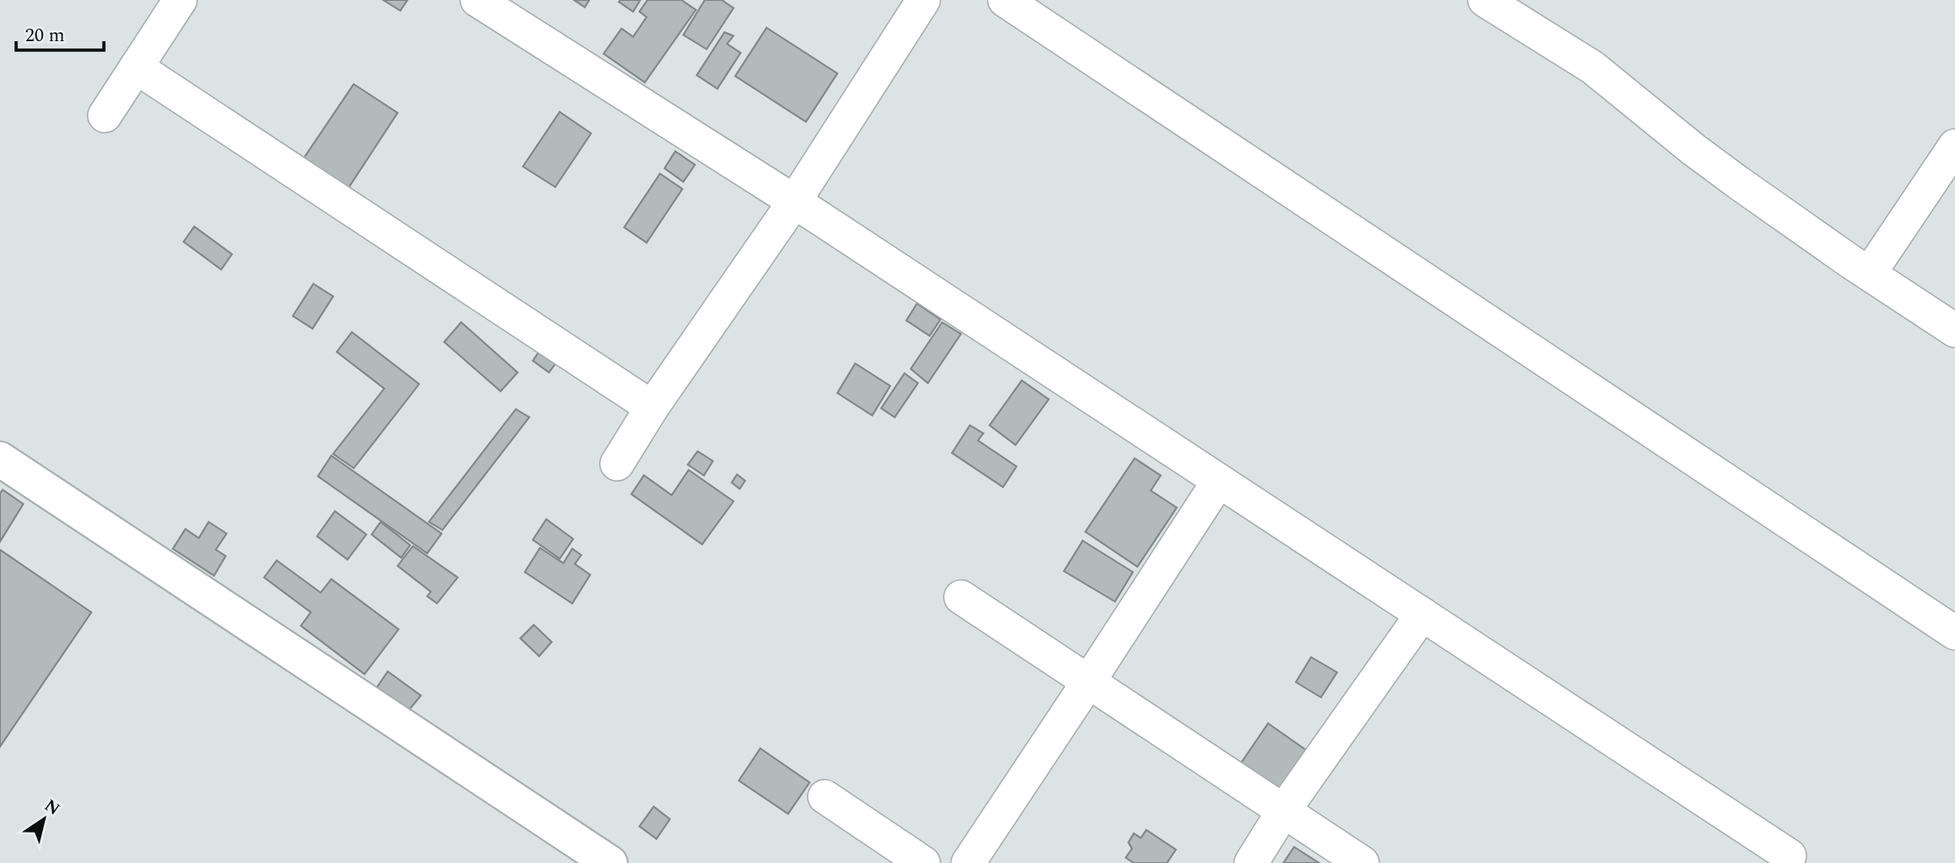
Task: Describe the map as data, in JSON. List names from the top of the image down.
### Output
{
  "scale_bar": "20 m",
  "north": "top right"
}
